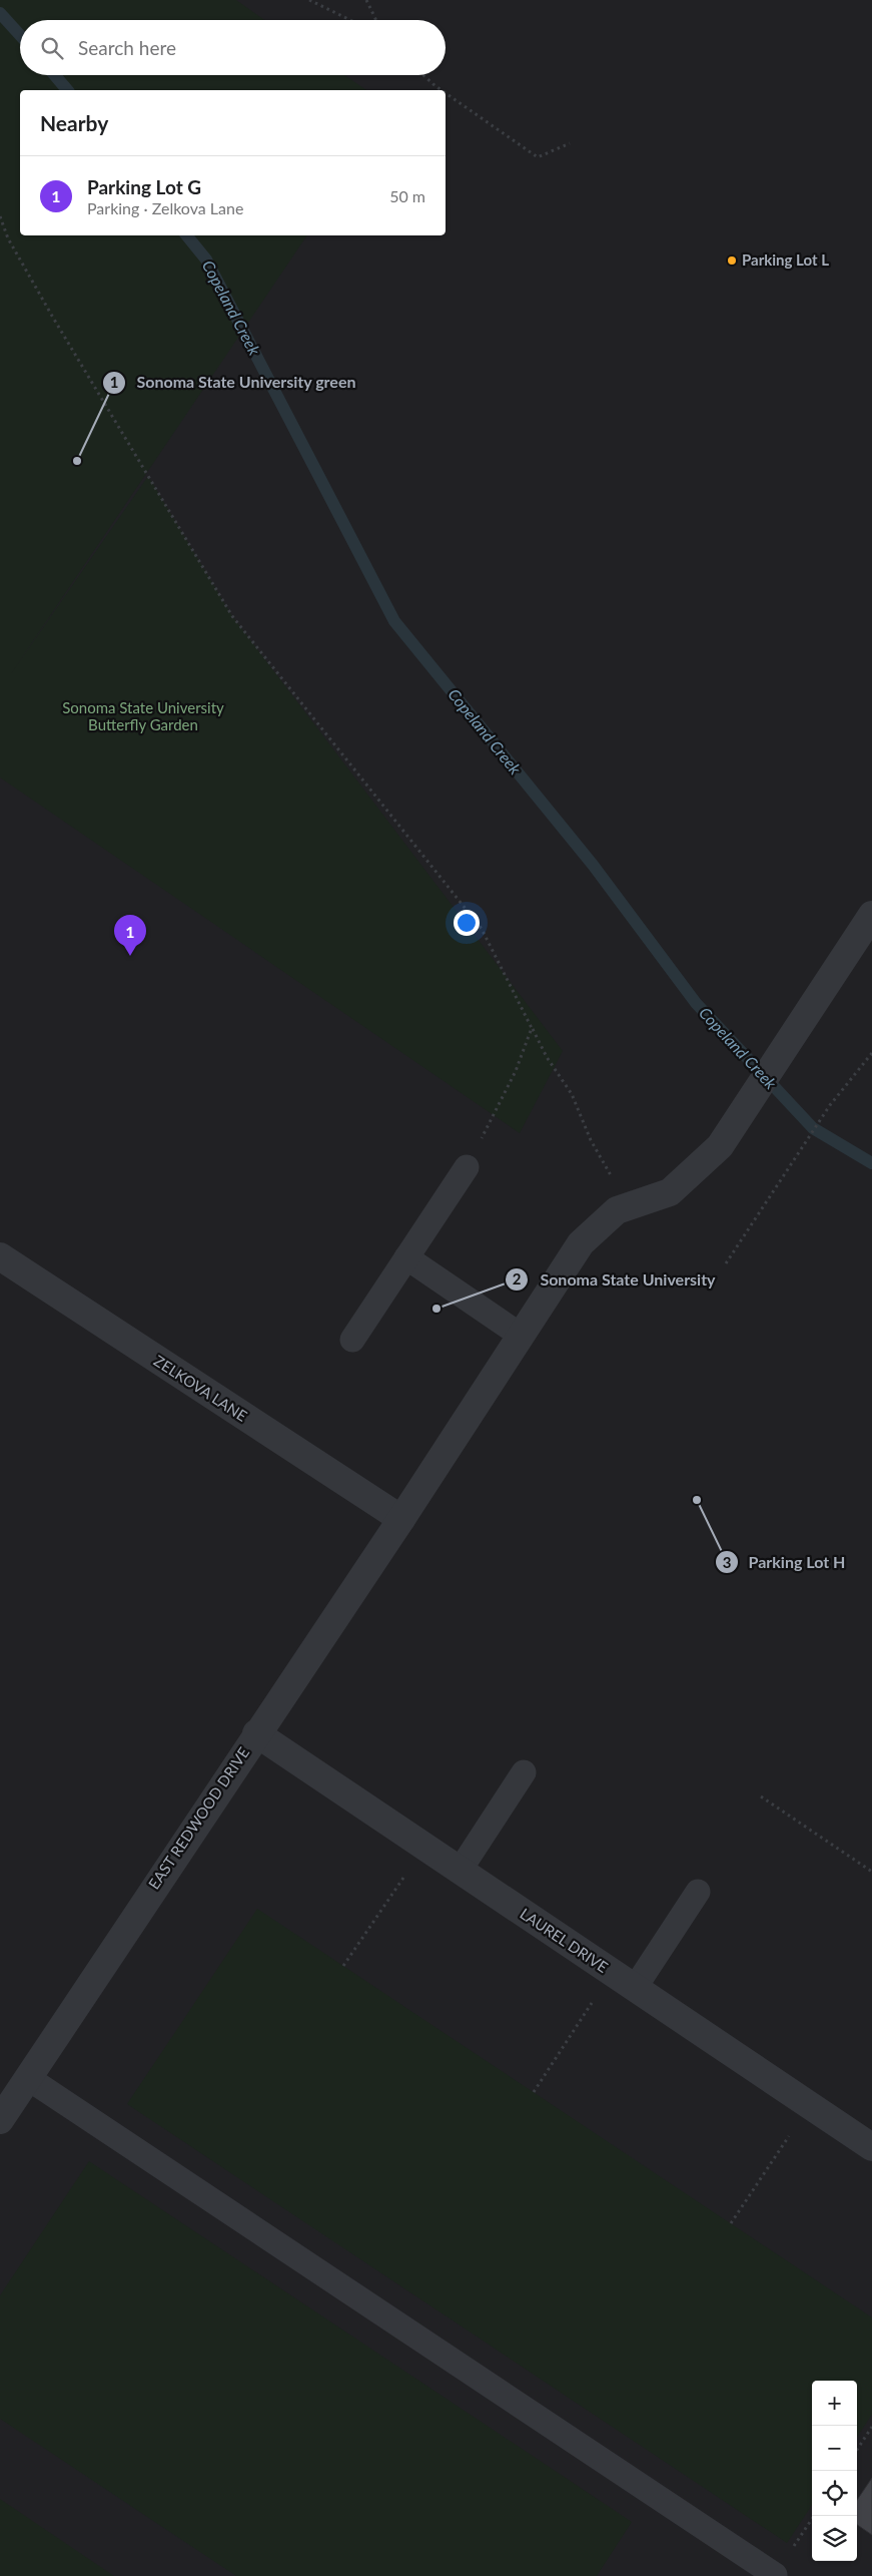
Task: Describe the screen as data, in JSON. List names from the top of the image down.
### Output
{
  "streets": {
    "street": ["ZELKOVA LANE", "EAST REDWOOD DRIVE", "LAUREL DRIVE"]
  },
  "crossings": [
    ["ZELKOVA LANE", "EAST REDWOOD DRIVE"],
    ["EAST REDWOOD DRIVE", "LAUREL DRIVE"]
  ],
  "water": ["Copeland Creek"],
  "parks": ["Sonoma State University Butterfly Garden"],
  "places": [
    "Parking Lot L",
    "Sonoma State University green",
    "Sonoma State University",
    "Parking Lot H"
  ],
  "page": {
    "search": "Search here",
    "heading": "Nearby",
    "list": [
      {
        "mark": "1",
        "name": "Parking Lot G",
        "note": "Parking · Zelkova Lane",
        "value": "50 m"
      }
    ],
    "pins": "1",
    "map_buttons": ["+", "−"]
  }
}
